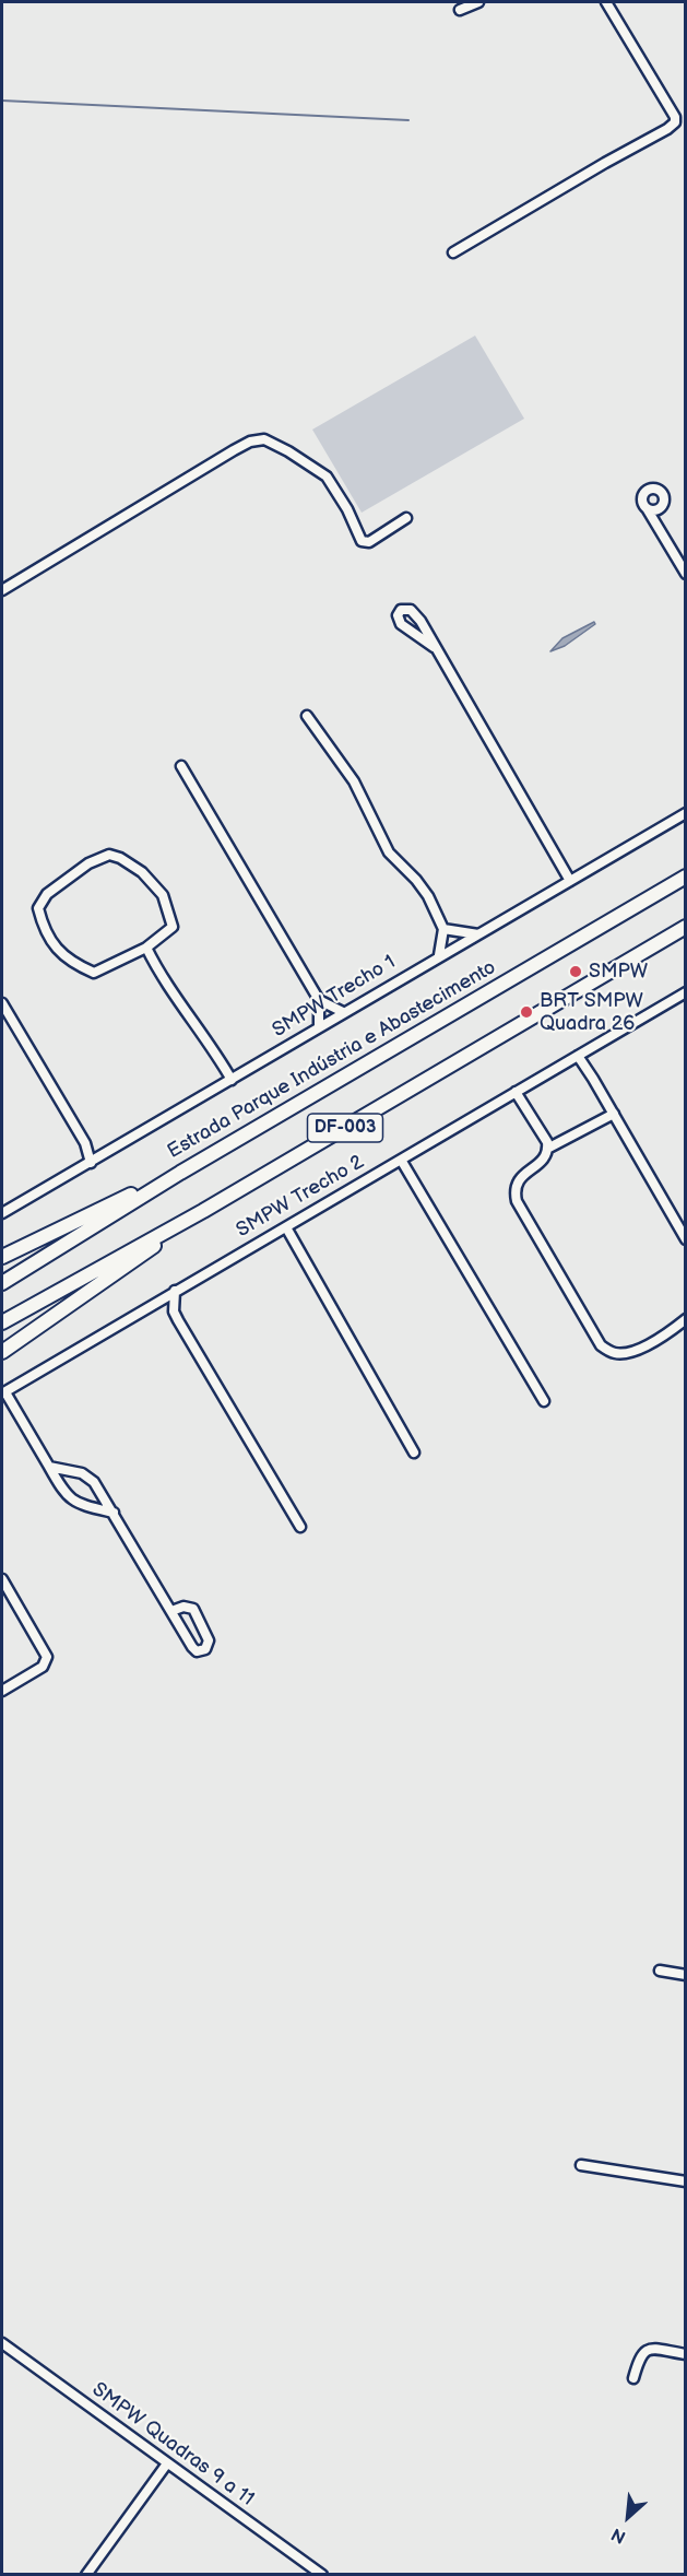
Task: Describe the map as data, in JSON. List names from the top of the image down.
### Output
{
  "streets": {
    "highway": ["Estrada Parque Indústria e Abastecimento", "DF-003"],
    "street": ["SMPW Trecho 1", "SMPW Trecho 2", "SMPW Quadras 9 a 11"]
  },
  "places": ["SMPW", "BRT SMPW Quadra 26"],
  "north": "bottom left"
}
